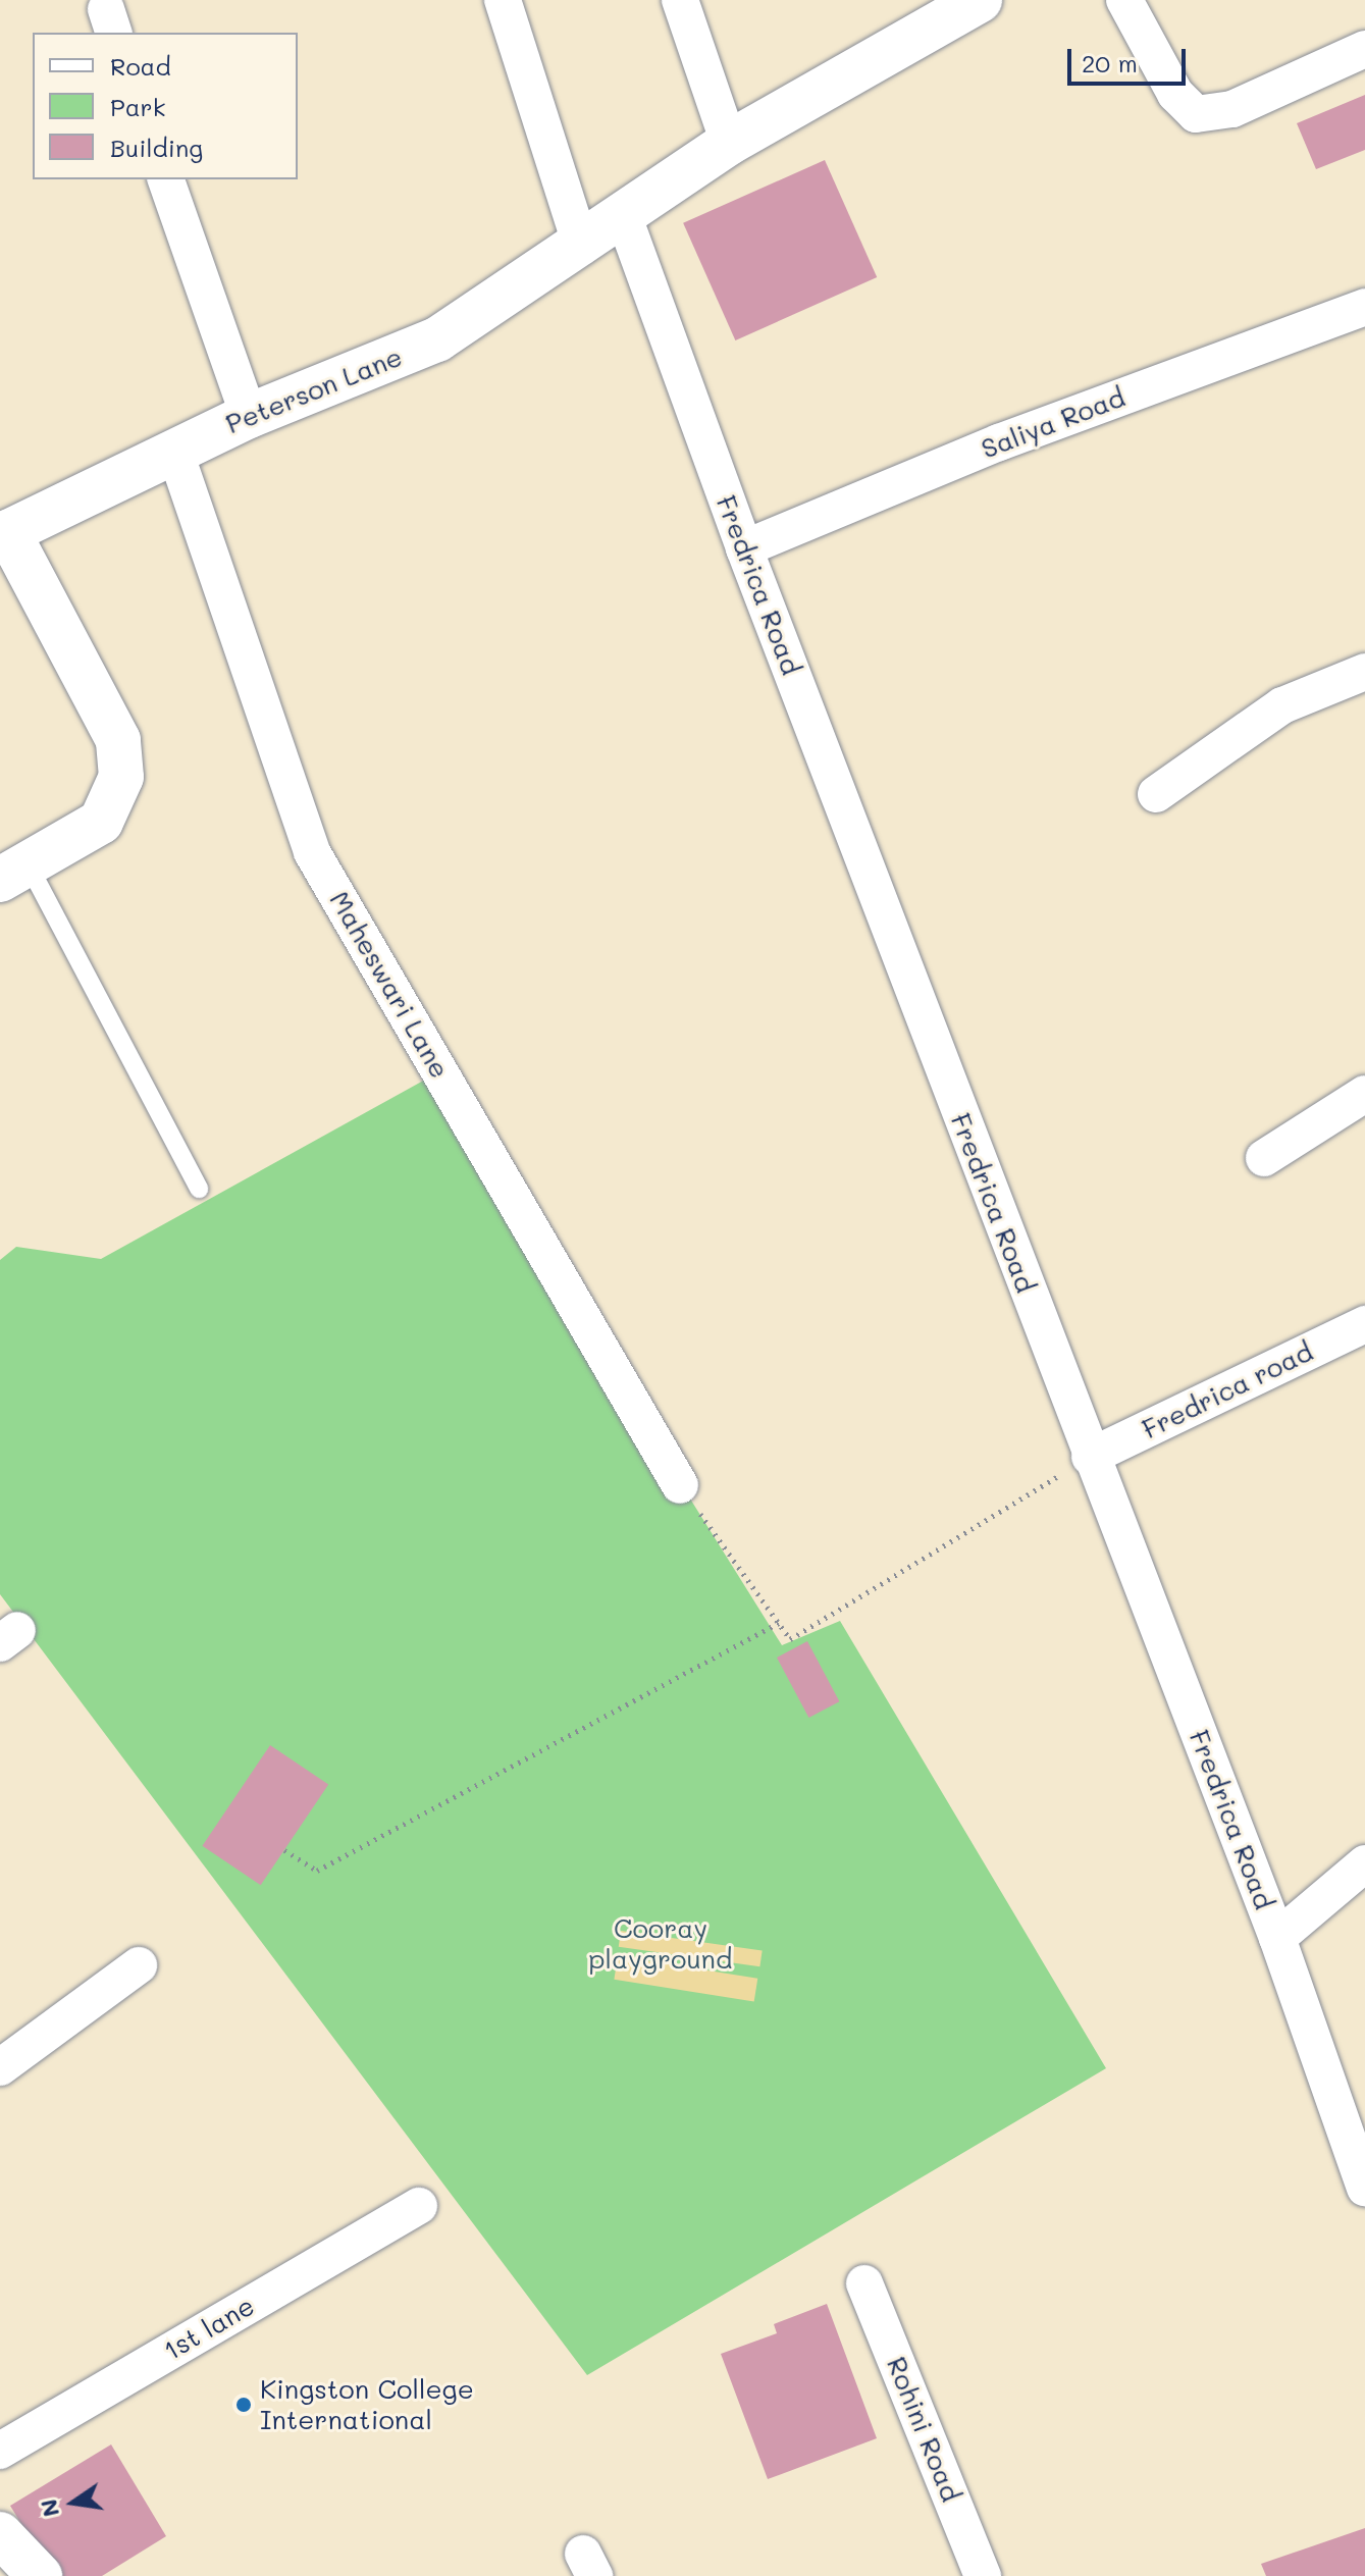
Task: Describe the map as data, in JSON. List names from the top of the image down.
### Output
{
  "streets": {
    "street": [
      "Peterson Lane",
      "Saliya Road",
      "Fredrica Road",
      "Maheswari Lane",
      "Fredrica road",
      "1st lane",
      "Rohini Road"
    ]
  },
  "crossings": [
    ["Peterson Lane", "Fredrica Road"],
    ["Peterson Lane", "Maheswari Lane"],
    ["Saliya Road", "Fredrica Road"],
    ["Fredrica Road", "Fredrica road"]
  ],
  "parks": ["Cooray playground"],
  "places": ["Kingston College International"],
  "legend": ["Road", "Park", "Building"],
  "scale_bar": "20 m",
  "north": "left"
}
